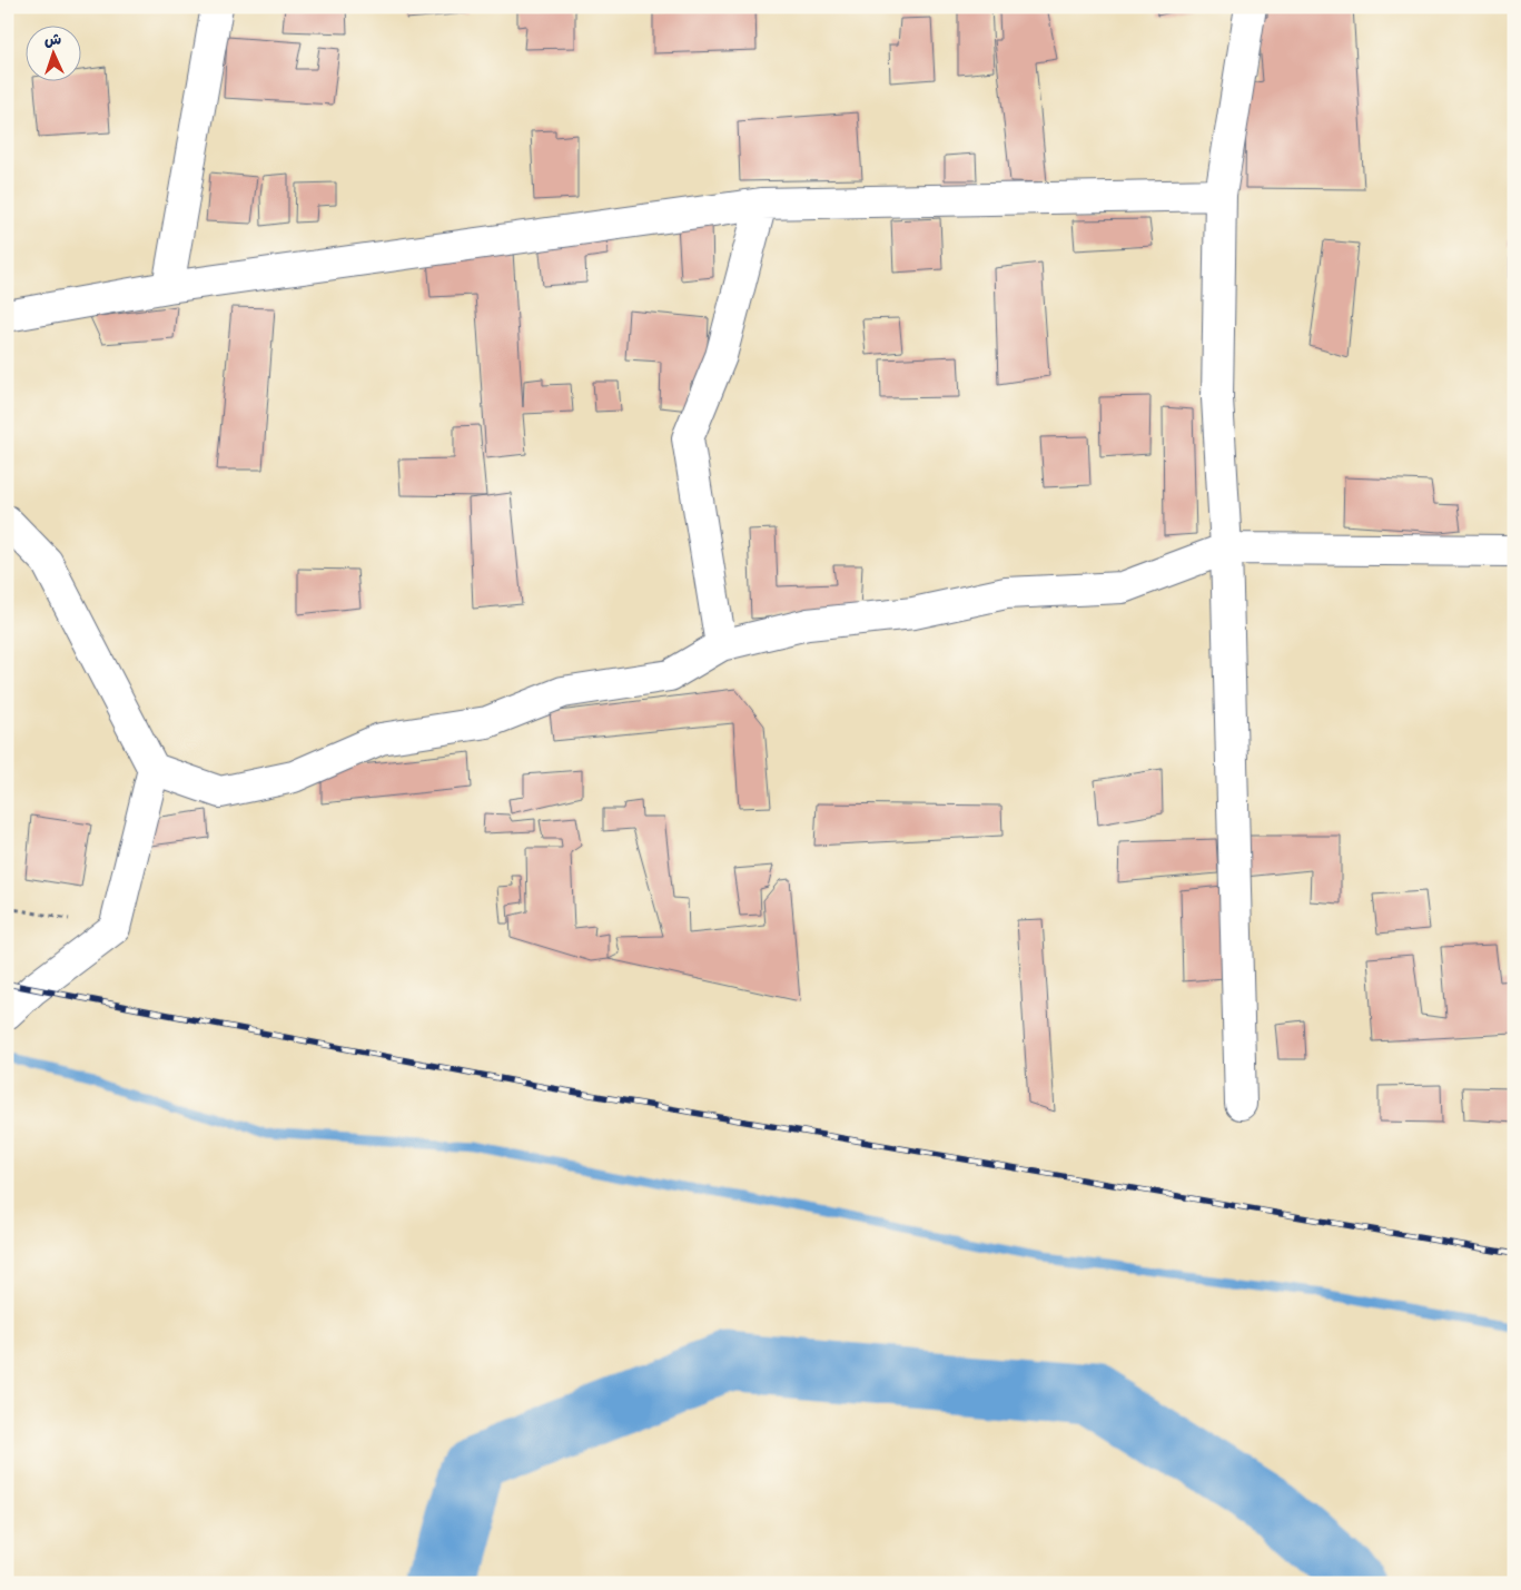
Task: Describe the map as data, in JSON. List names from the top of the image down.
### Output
{
  "north": "top"
}
